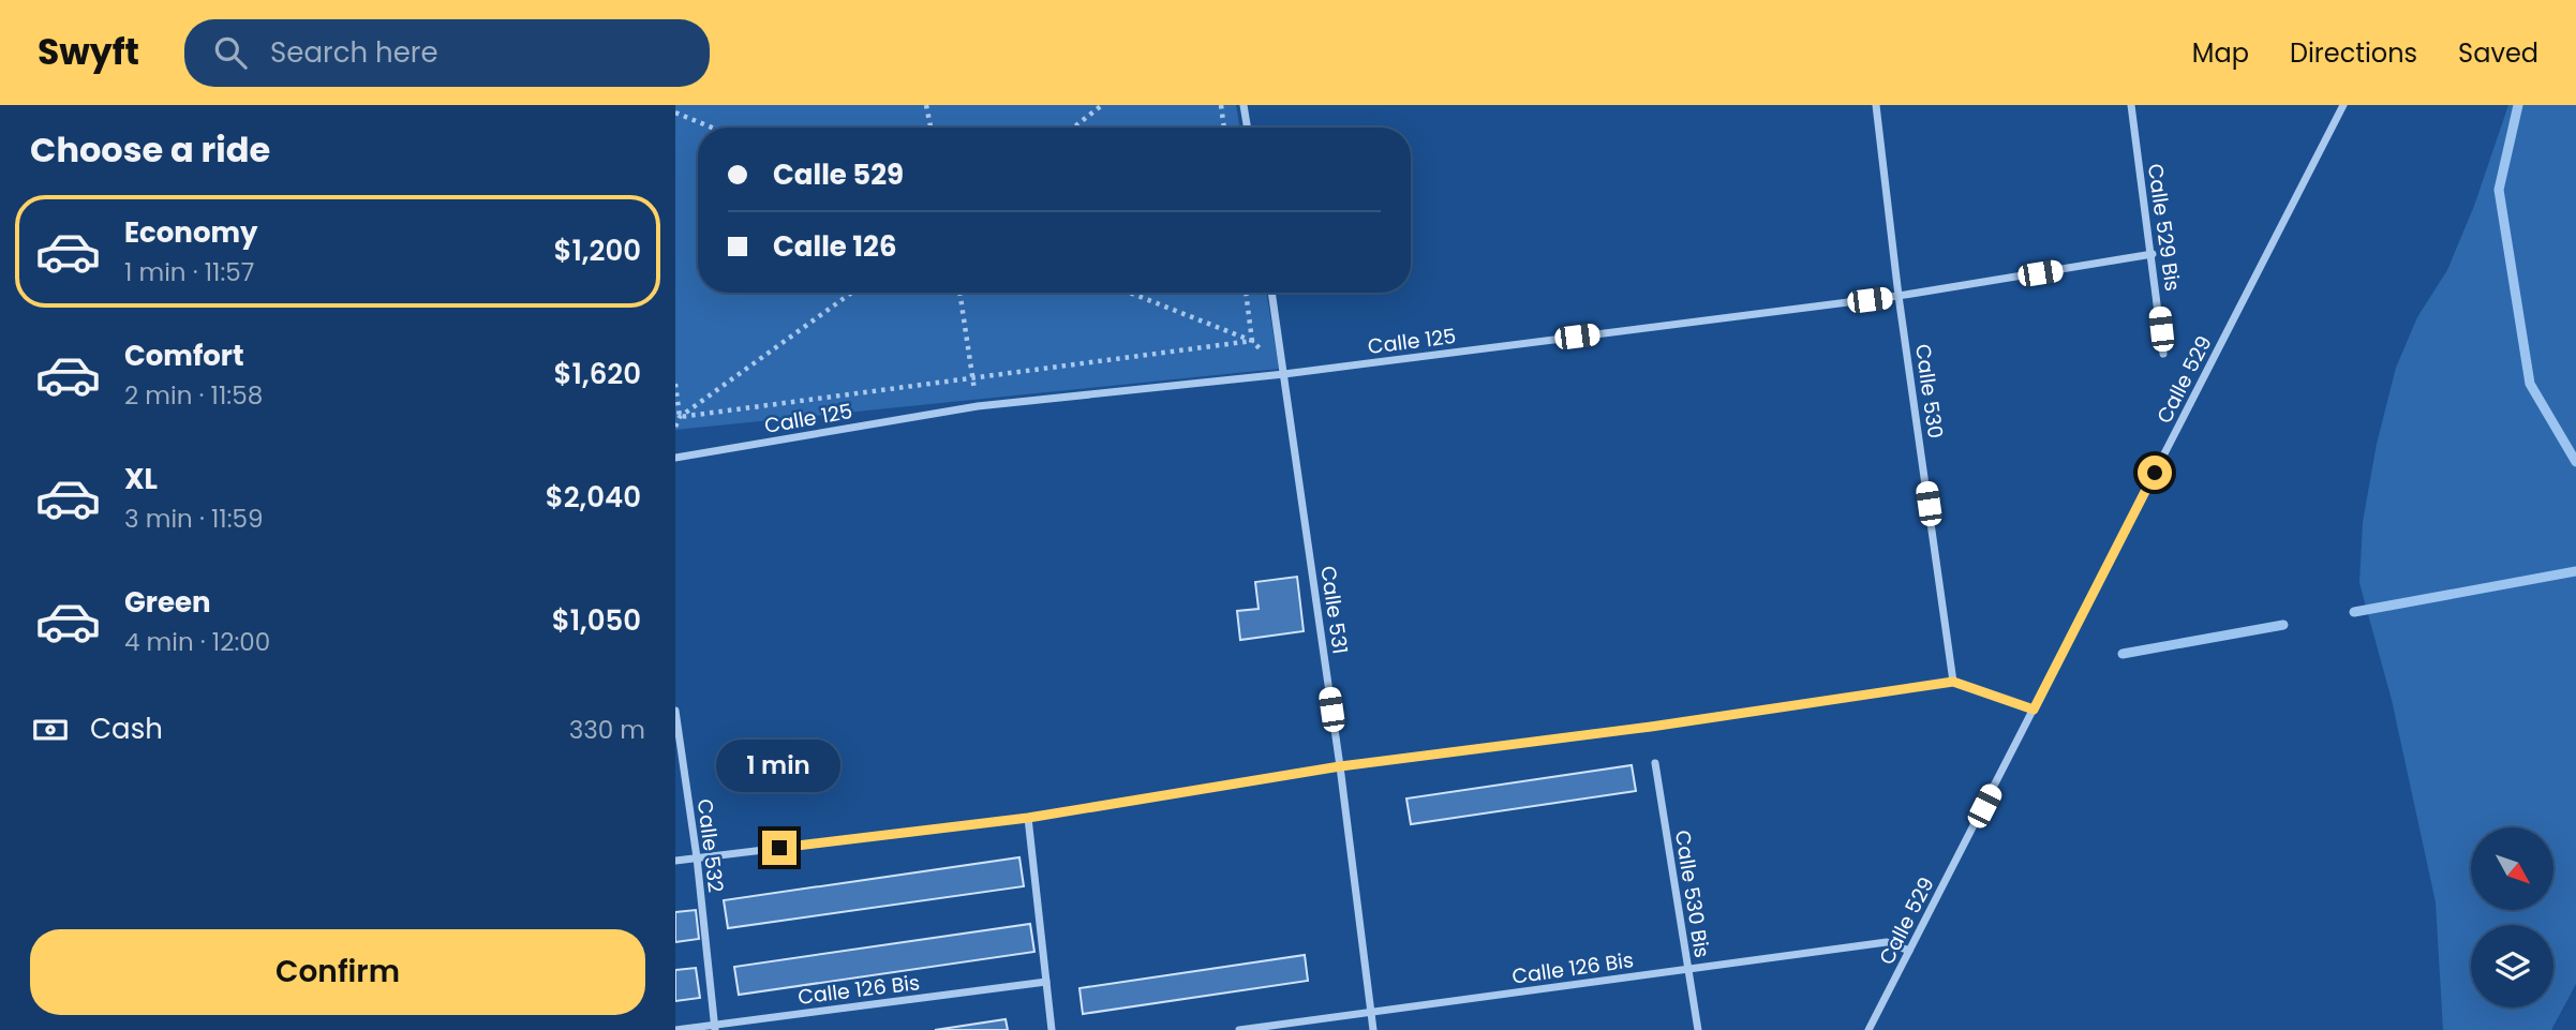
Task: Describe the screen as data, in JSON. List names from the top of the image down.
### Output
{
  "streets": {
    "street": [
      "Calle 529 Bis",
      "Calle 125",
      "Calle 529",
      "Calle 530",
      "Calle 531",
      "Calle 532",
      "Calle 530 Bis",
      "Calle 126 Bis"
    ]
  },
  "crossings": [
    ["Calle 529 Bis", "Calle 125"],
    ["Calle 125", "Calle 530"],
    ["Calle 125", "Calle 531"],
    ["Calle 529", "Calle 126 Bis"],
    ["Calle 531", "Calle 126 Bis"],
    ["Calle 532", "Calle 126 Bis"],
    ["Calle 530 Bis", "Calle 126 Bis"]
  ],
  "north": "bottom right",
  "page": {
    "header": "Swyft",
    "search": "Search here",
    "nav": ["Map", "Directions", "Saved"],
    "heading": "Choose a ride",
    "banner": ["Calle 529", "Calle 126"],
    "list": [
      {
        "name": "Economy",
        "note": "1 min · 11:57",
        "value": "$1,200"
      },
      {
        "name": "Comfort",
        "note": "2 min · 11:58",
        "value": "$1,620"
      },
      {
        "name": "XL",
        "note": "3 min · 11:59",
        "value": "$2,040"
      },
      {
        "name": "Green",
        "note": "4 min · 12:00",
        "value": "$1,050"
      }
    ],
    "pay": ["Cash", "330 m"],
    "bubble": "1 min",
    "buttons": "Confirm"
  }
}
